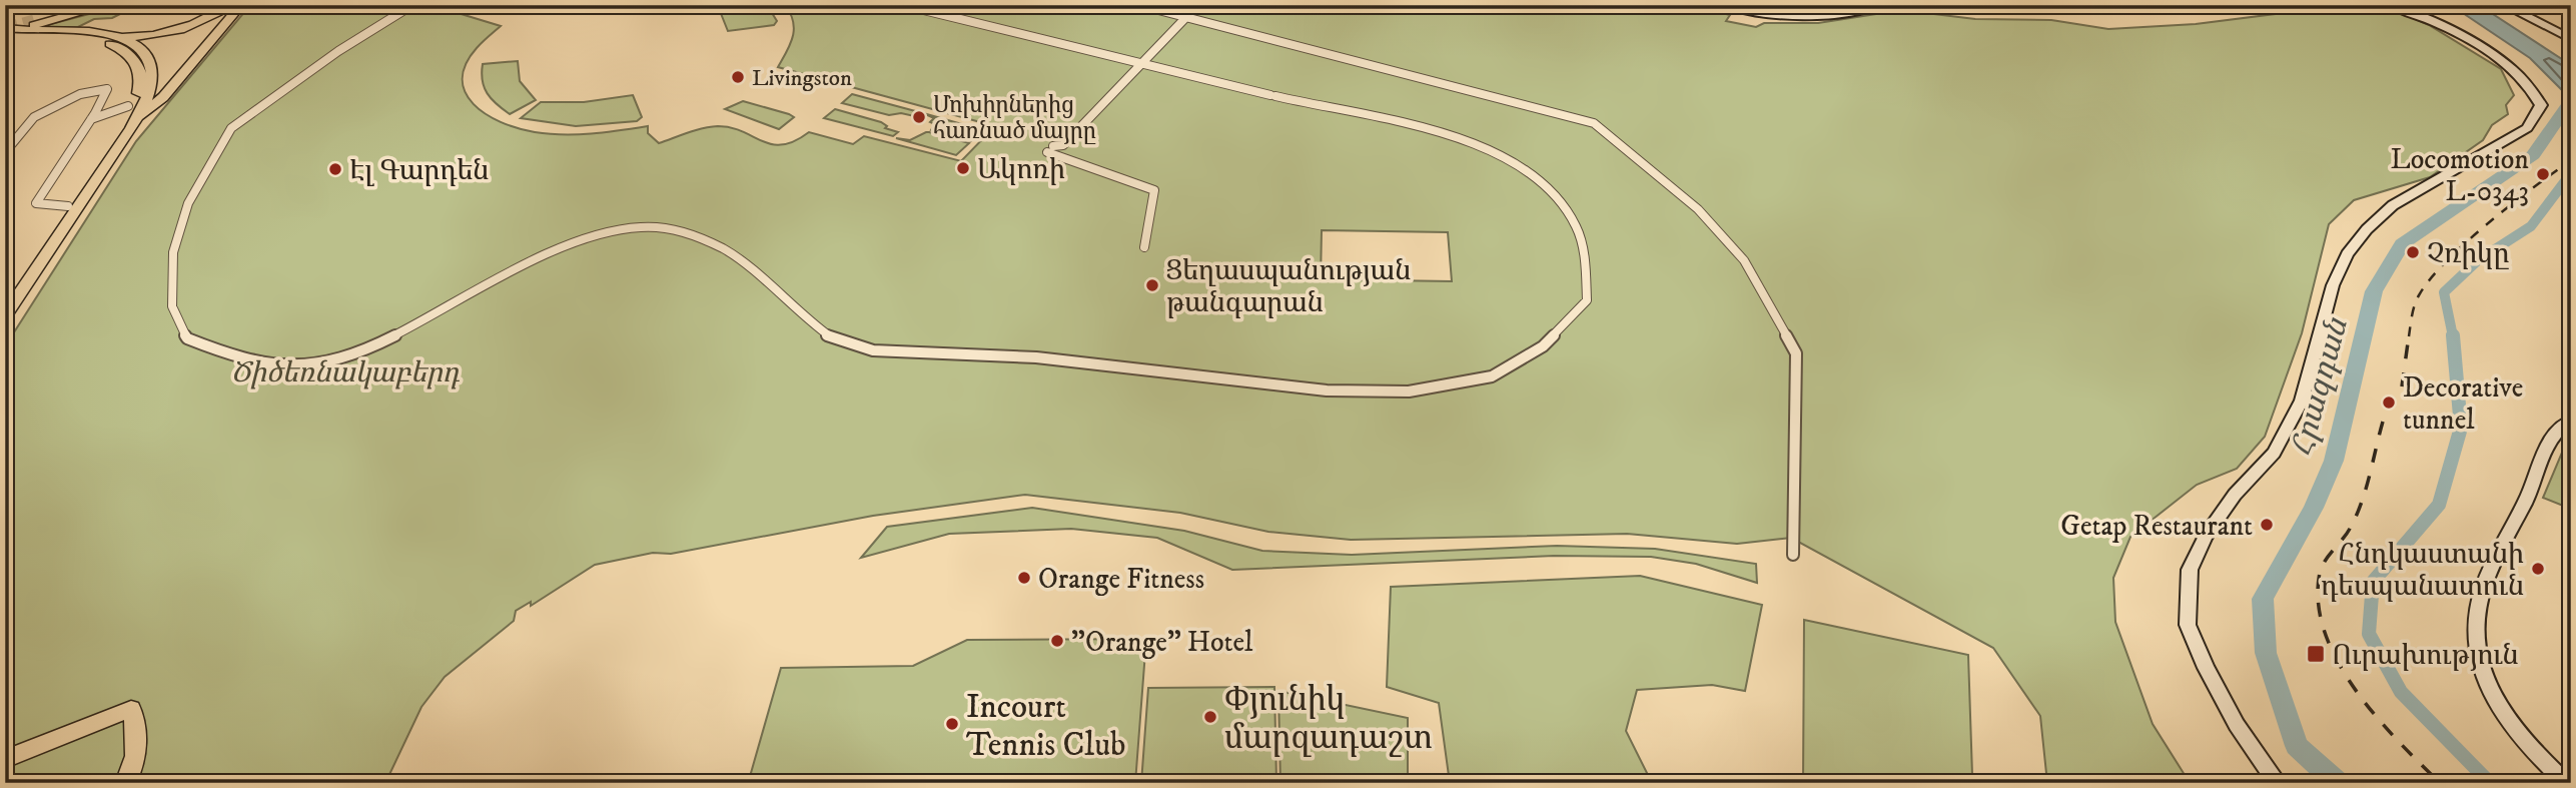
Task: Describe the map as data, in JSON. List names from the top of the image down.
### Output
{
  "water": ["Հրազդան"],
  "parks": ["Ծիծեռնակաբերդ"],
  "places": {
    "other": [
      "Livingston",
      "Մոխիրներից հառնած մայրը",
      "Ակոռի",
      "Էլ Գարդեն",
      "Locomotion L-0343",
      "Չռիկը",
      "Ցեղասպանության թանգարան",
      "Decorative tunnel",
      "Getap Restaurant",
      "Հնդկաստանի դեսպանատուն",
      "Orange Fitness",
      "\"Orange\" Hotel",
      "Փյունիկ մարզադաշտ",
      "Incourt Tennis Club"
    ],
    "transit": ["Ուրախություն"]
  }
}
